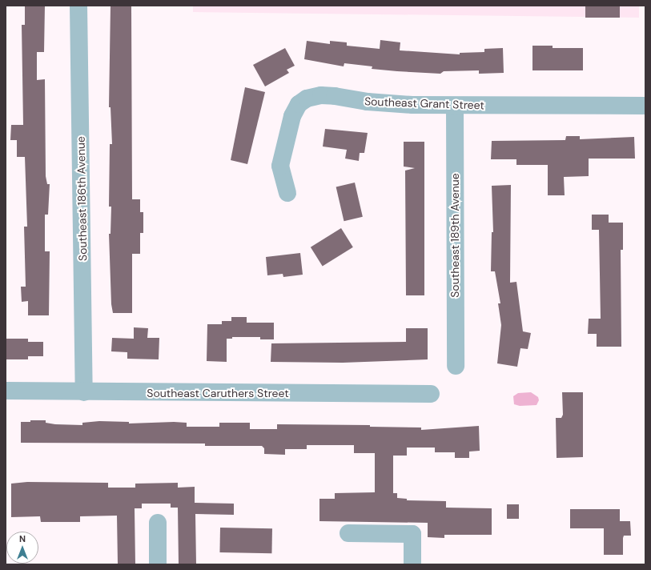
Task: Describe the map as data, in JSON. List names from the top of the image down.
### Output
{
  "streets": {
    "street": [
      "Southeast Grant Street",
      "Southeast 186th Avenue",
      "Southeast 189th Avenue",
      "Southeast Caruthers Street"
    ]
  },
  "crossings": [
    ["Southeast Grant Street", "Southeast 189th Avenue"],
    ["Southeast 186th Avenue", "Southeast Caruthers Street"]
  ],
  "north": "top"
}
